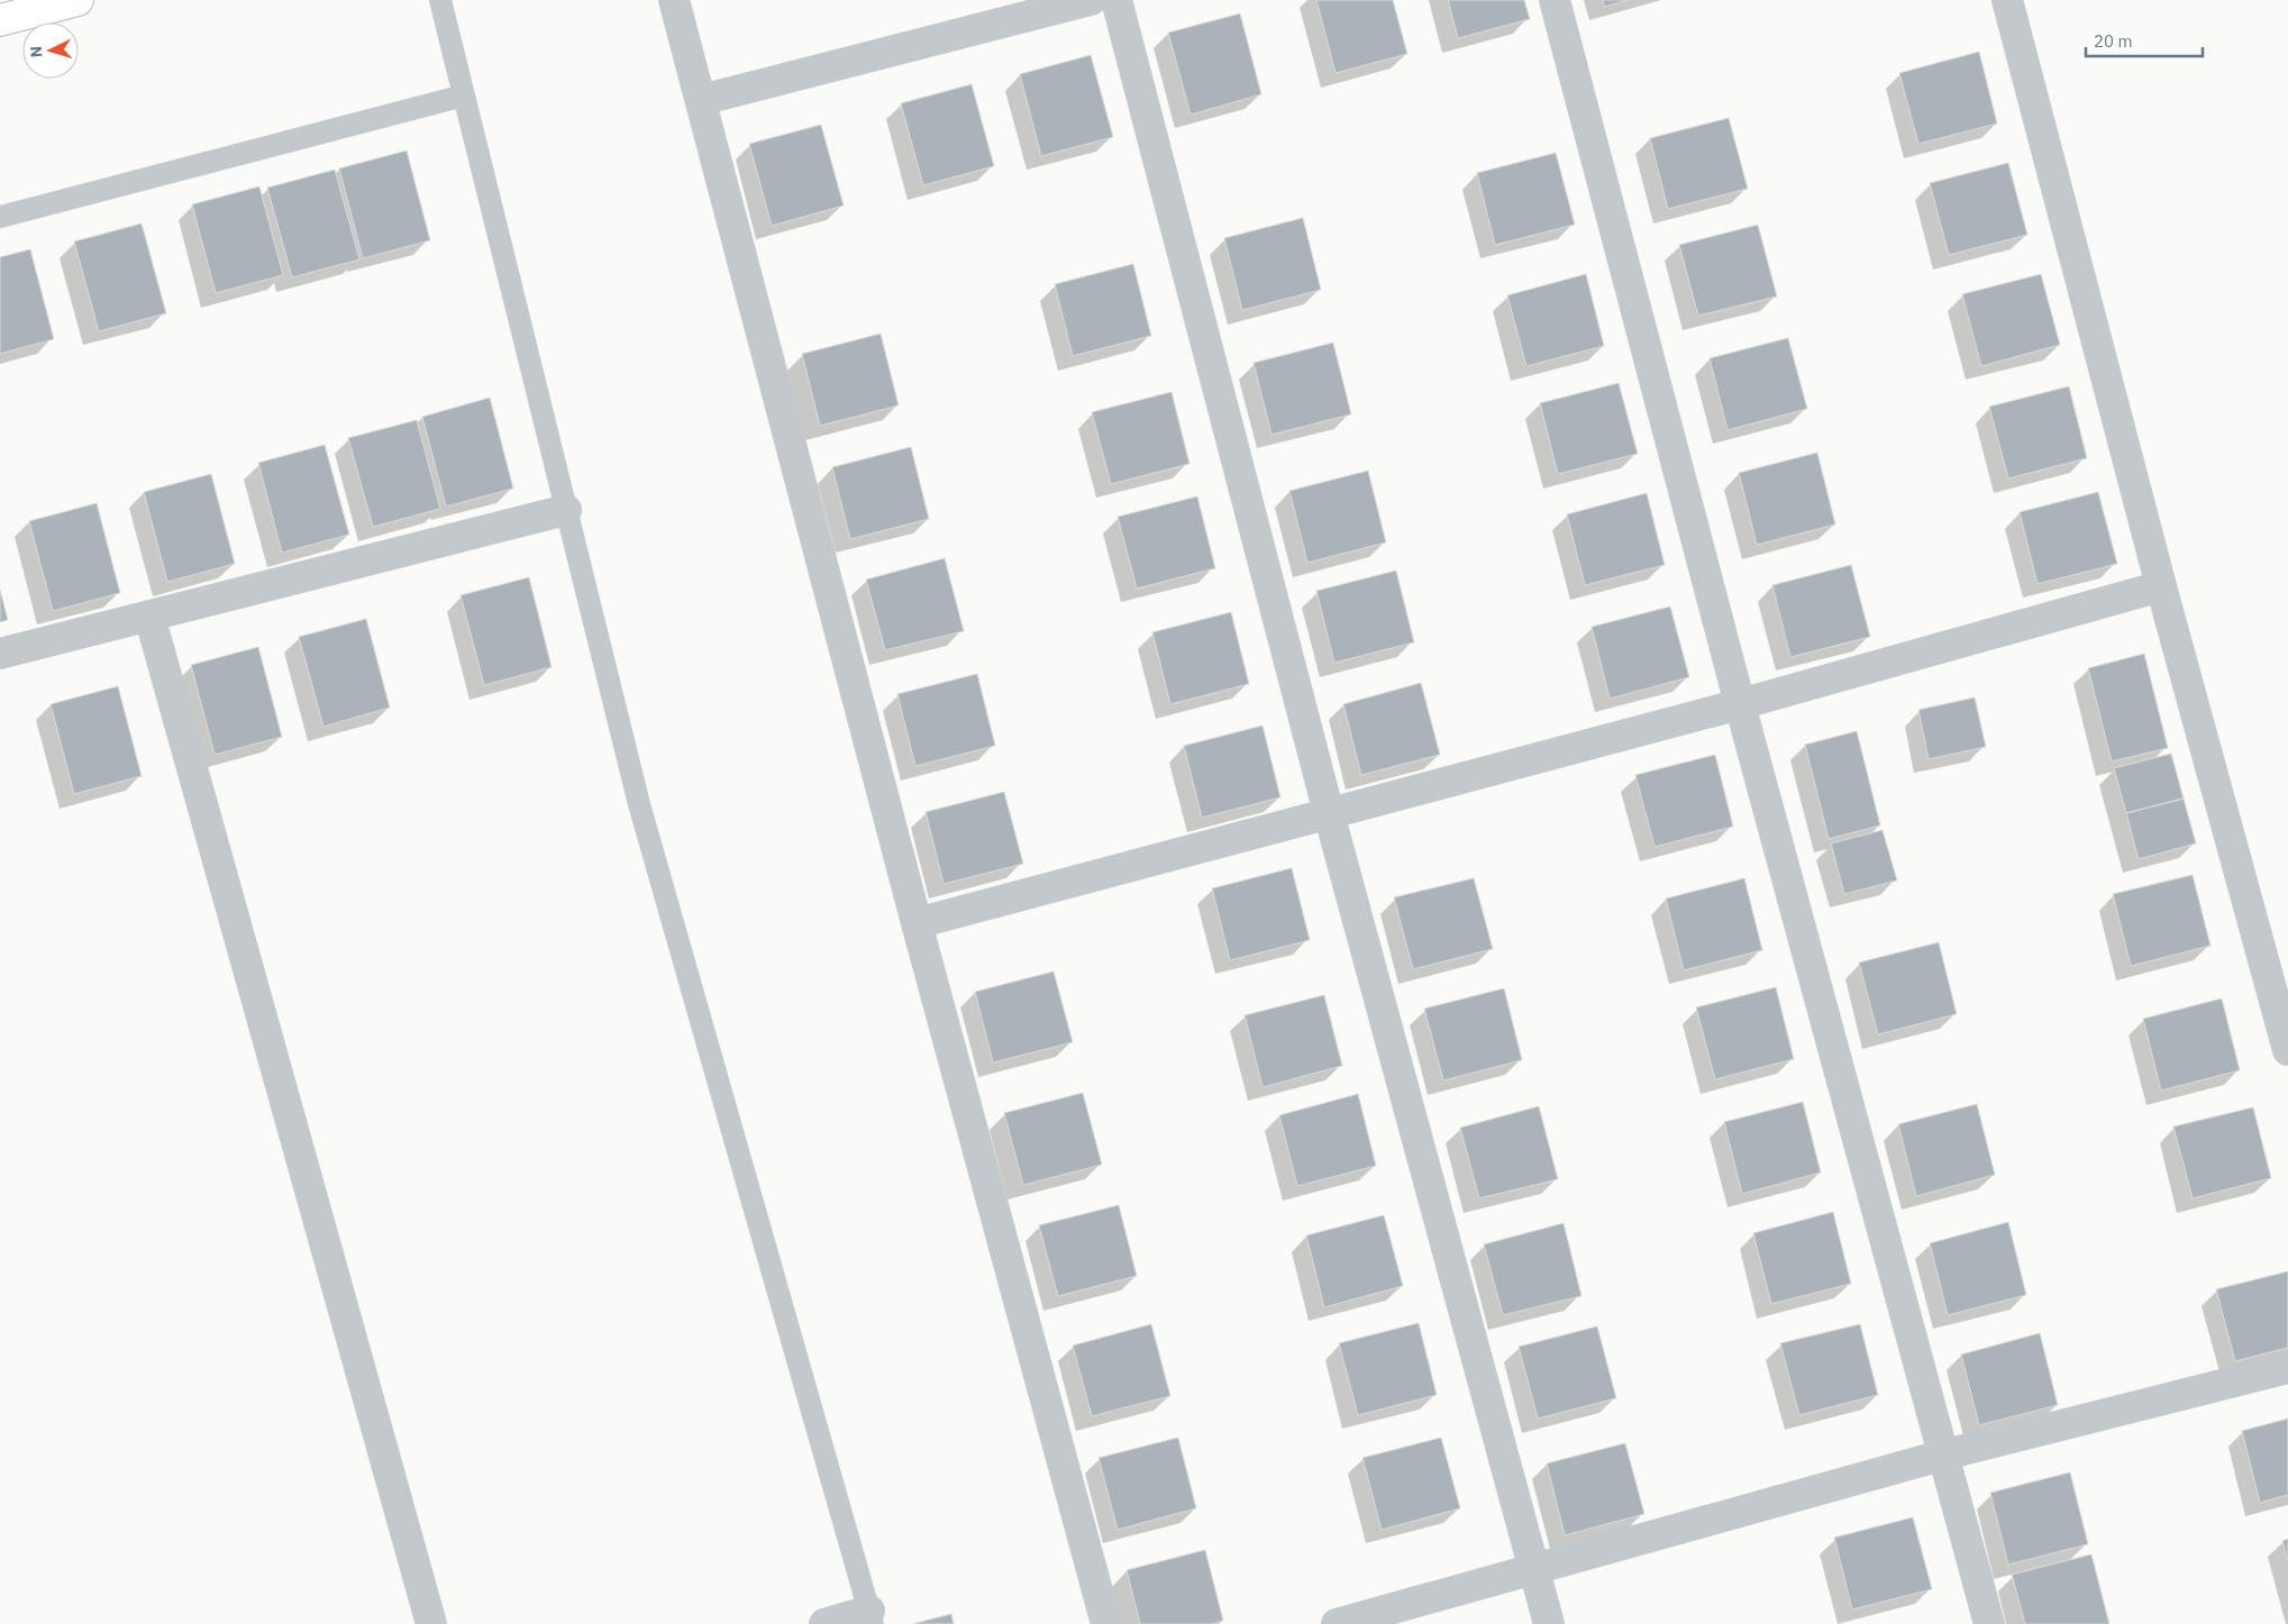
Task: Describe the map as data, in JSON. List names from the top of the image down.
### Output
{
  "scale_bar": "20 m",
  "north": "left"
}
